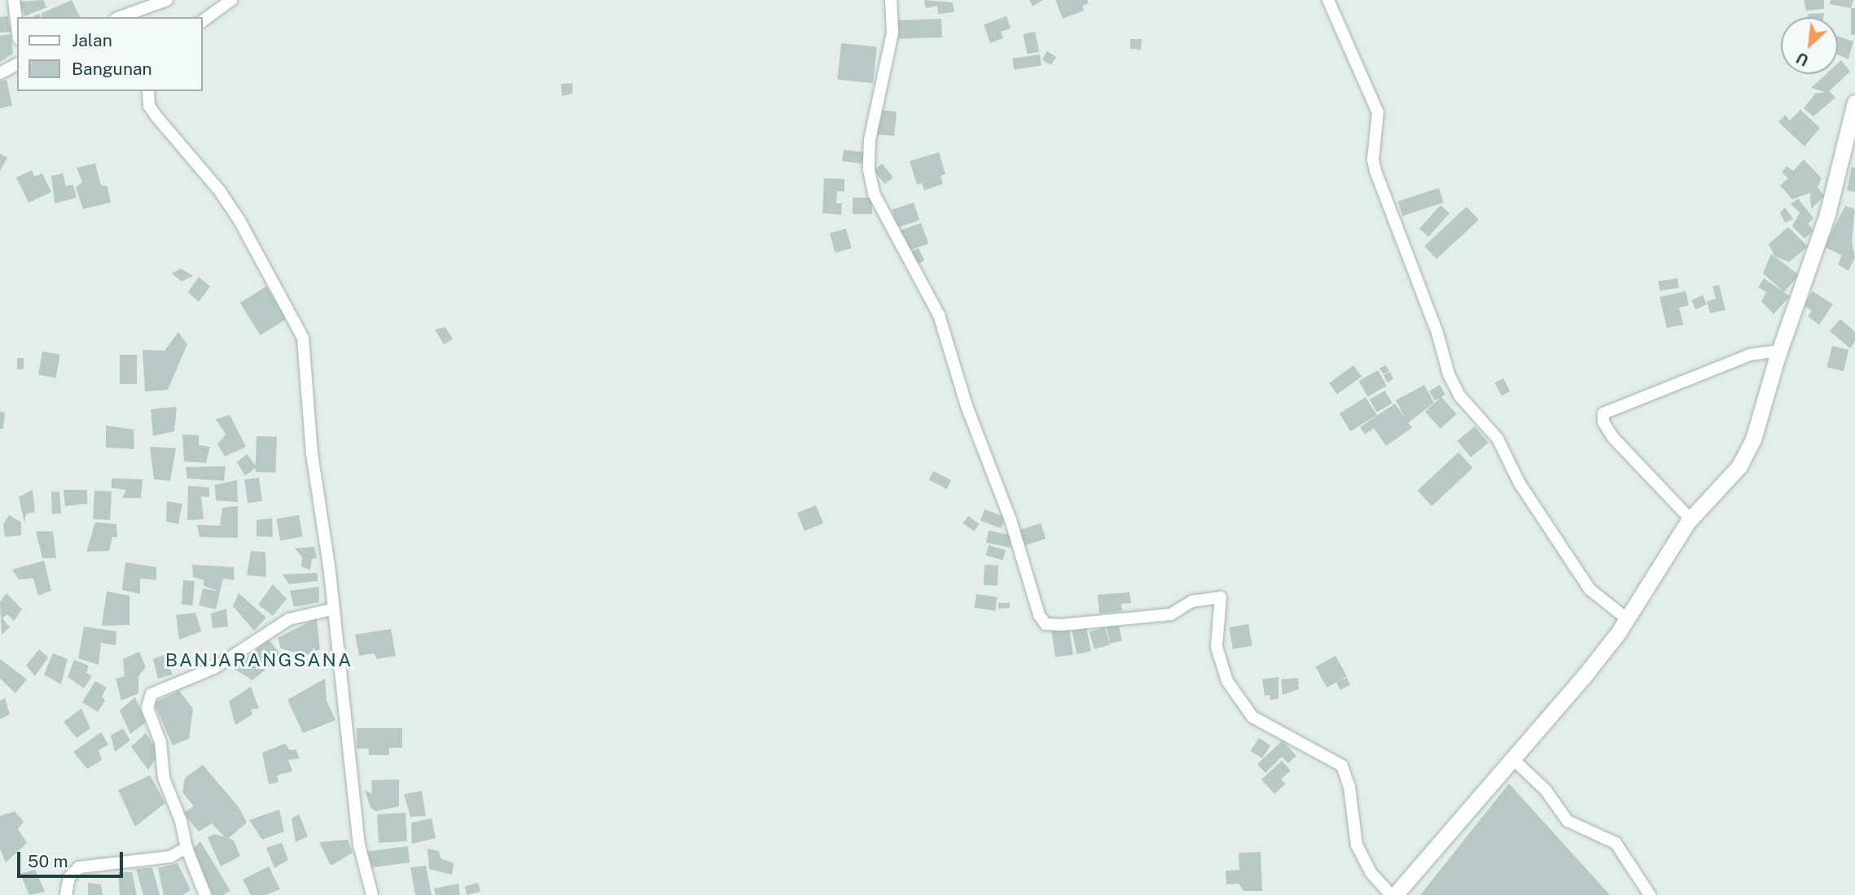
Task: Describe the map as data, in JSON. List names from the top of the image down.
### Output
{
  "districts": ["BANJARANGSANA"],
  "legend": ["Jalan", "Bangunan"],
  "scale_bar": "50 m",
  "north": "bottom left"
}
